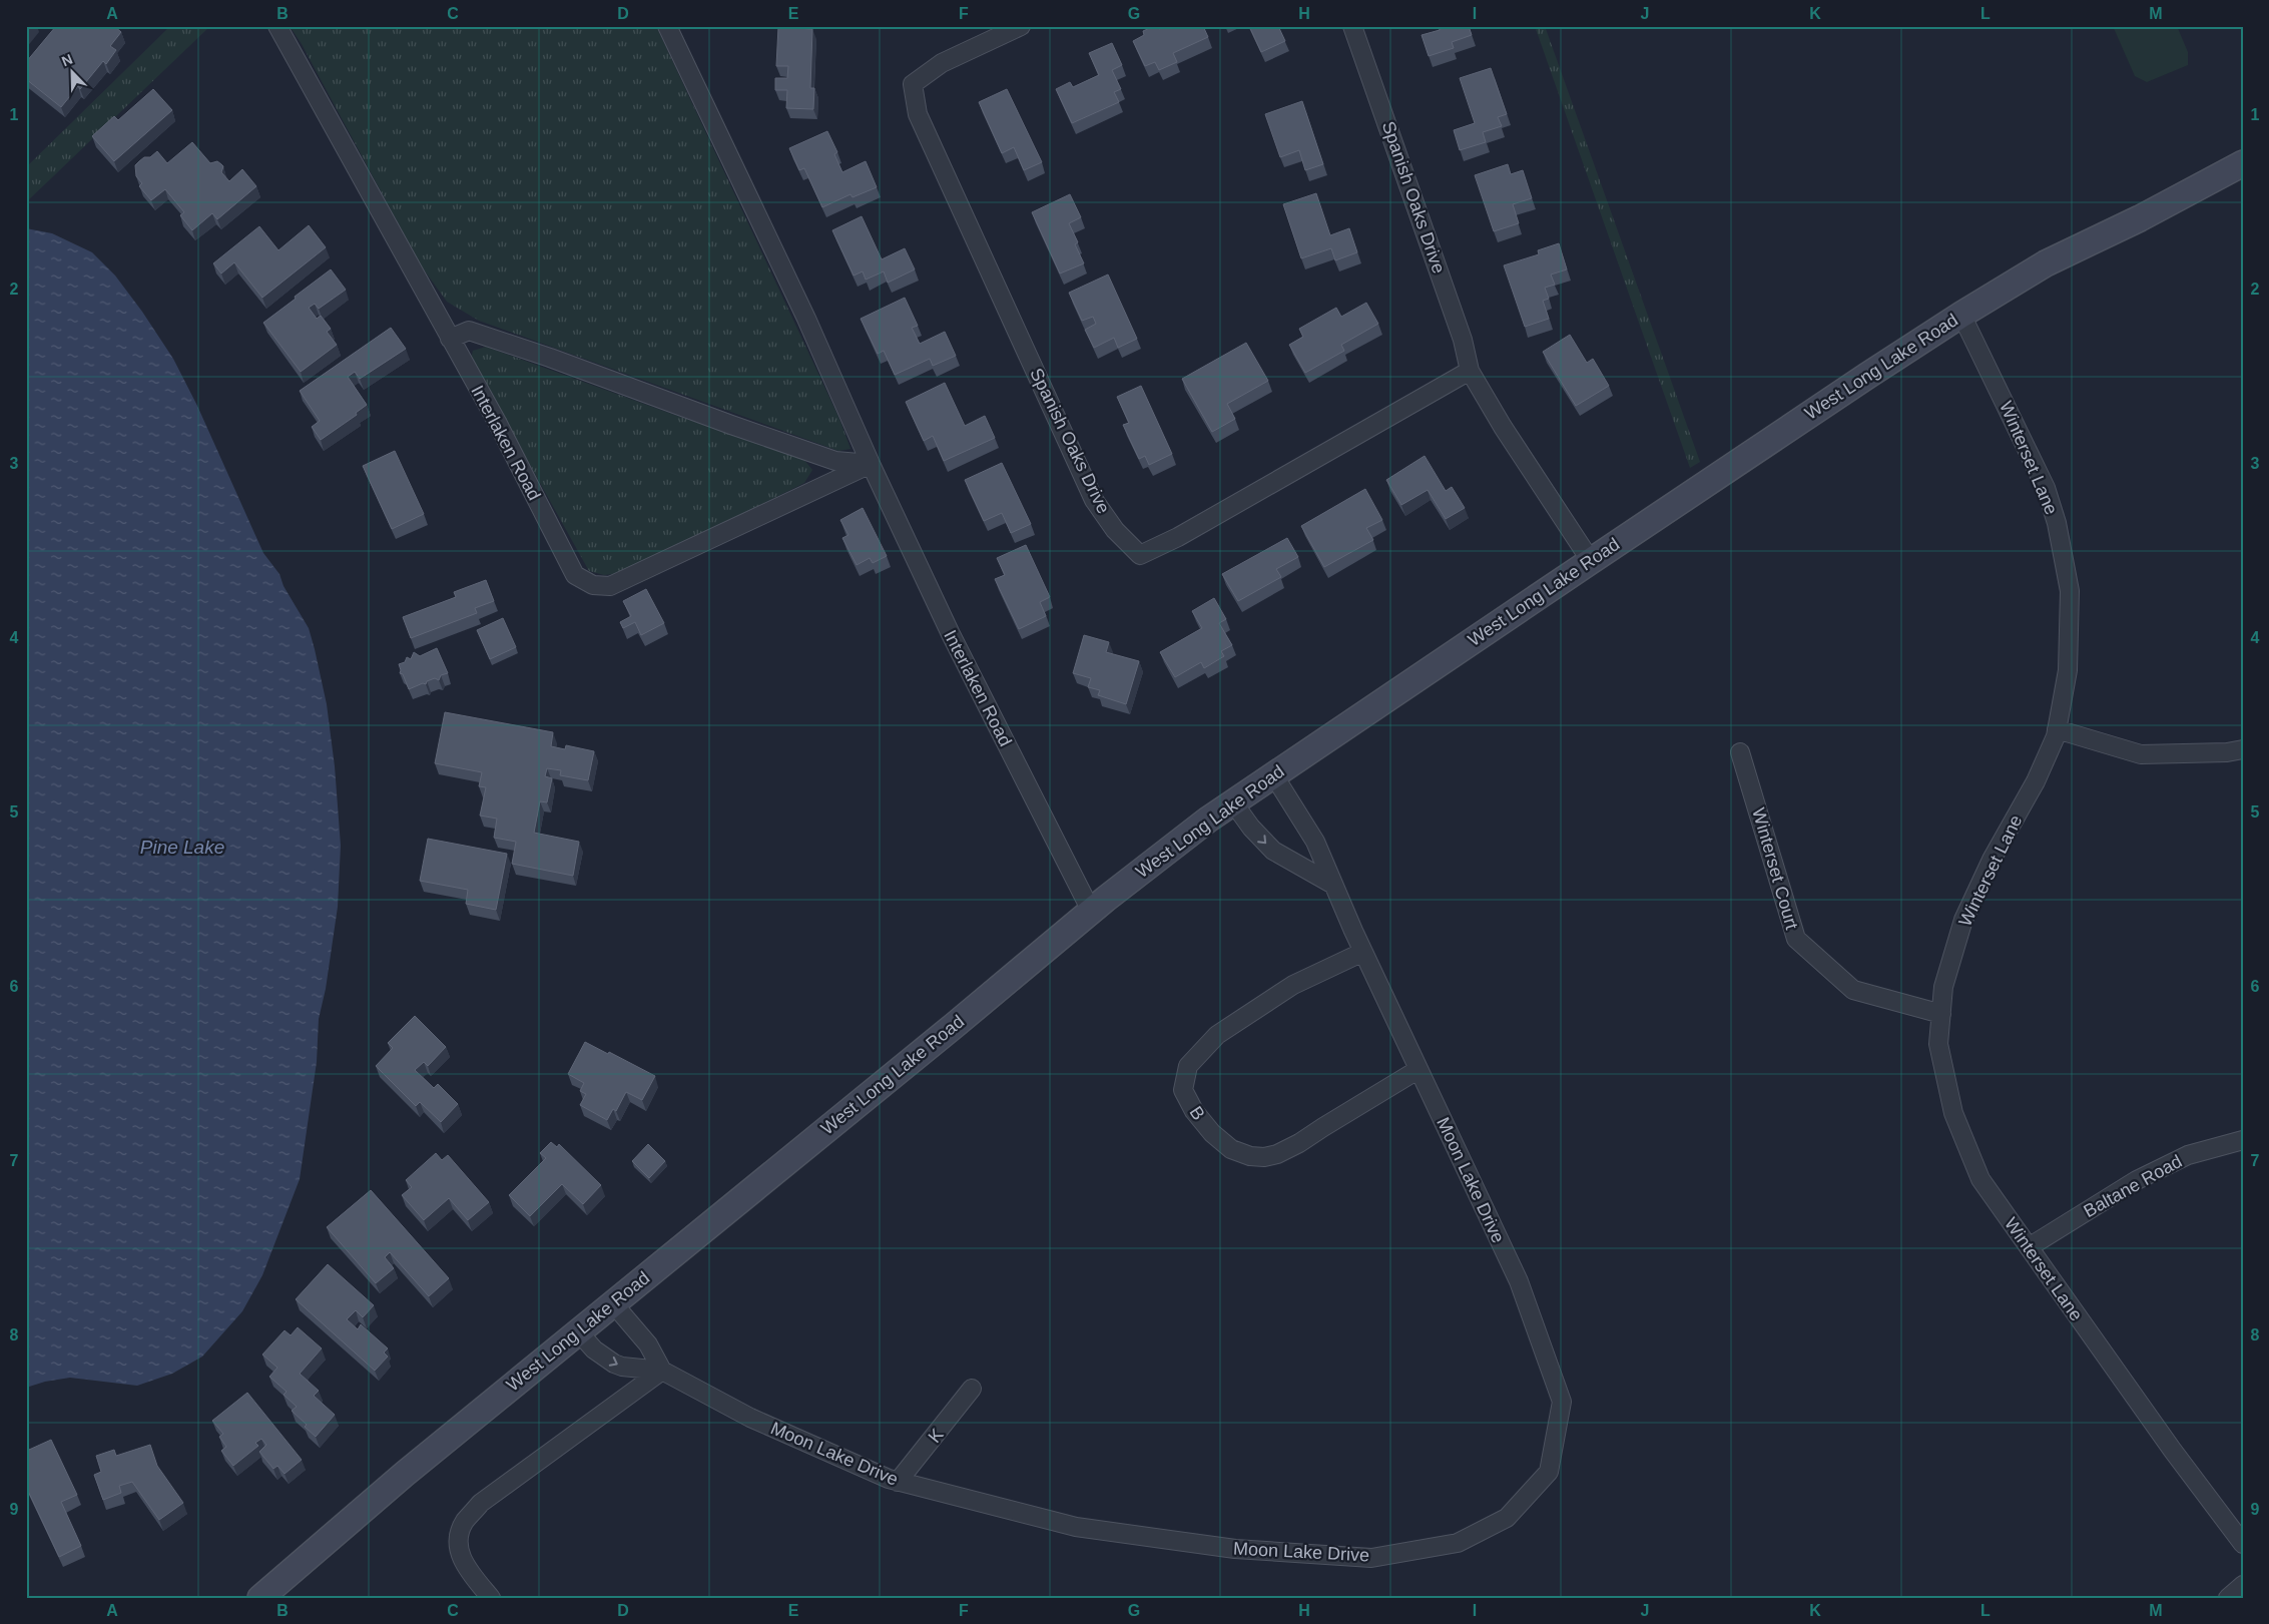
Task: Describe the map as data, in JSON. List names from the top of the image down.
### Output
{
  "streets": {
    "main road": ["West Long Lake Road"],
    "street": [
      "Spanish Oaks Drive",
      "Interlaken Road",
      "Winterset Lane",
      "Winterset Court",
      "B",
      "Moon Lake Drive",
      "Baltane Road",
      "K"
    ]
  },
  "crossings": [
    ["Spanish Oaks Drive", "West Long Lake Road"],
    ["West Long Lake Road", "Interlaken Road"],
    ["West Long Lake Road", "Winterset Lane"],
    ["West Long Lake Road", "Moon Lake Drive"],
    ["Winterset Lane", "Winterset Court"],
    ["Winterset Lane", "Baltane Road"],
    ["B", "Moon Lake Drive"],
    ["Moon Lake Drive", "K"]
  ],
  "water": ["Pine Lake"],
  "north": "top left",
  "grid": {
    "columns": [
      "A",
      "B",
      "C",
      "D",
      "E",
      "F",
      "G",
      "H",
      "I",
      "J",
      "K",
      "L",
      "M"
    ],
    "rows": [
      "1",
      "2",
      "3",
      "4",
      "5",
      "6",
      "7",
      "8",
      "9"
    ]
  }
}
